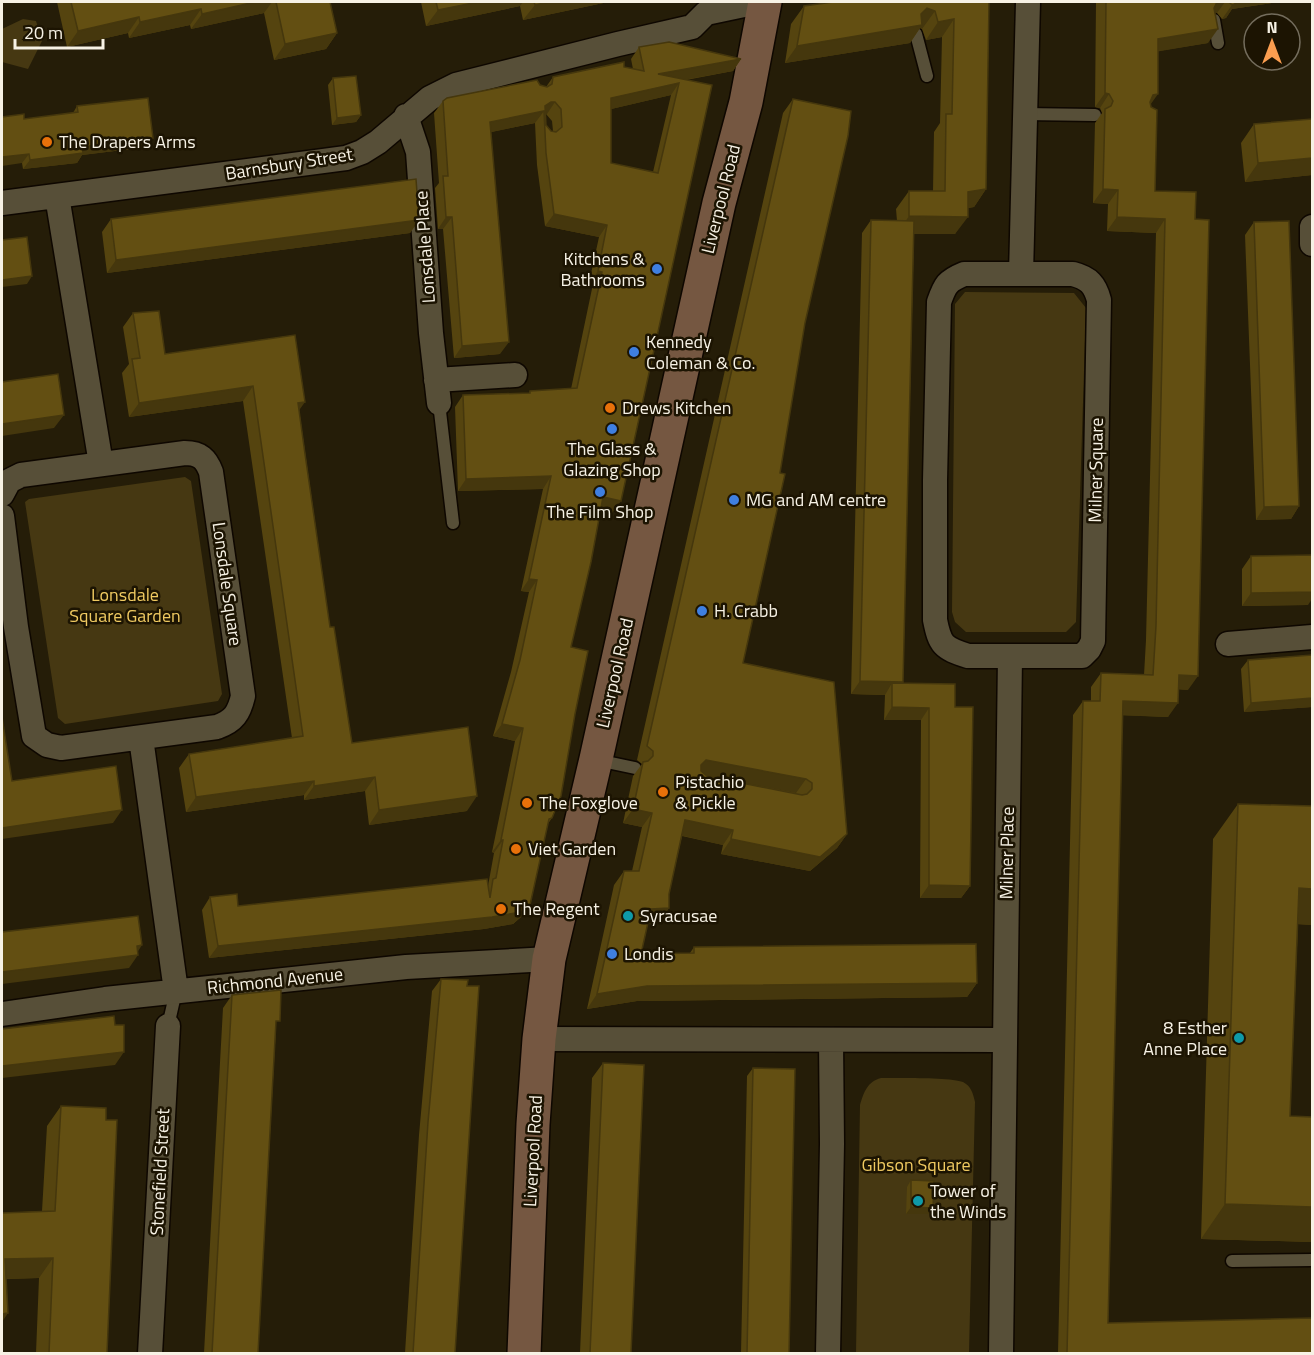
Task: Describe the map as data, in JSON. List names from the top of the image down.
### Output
{
  "streets": {
    "main road": ["Liverpool Road"],
    "street": [
      "Barnsbury Street",
      "Lonsdale Place",
      "Milner Square",
      "Lonsdale Square",
      "Milner Place",
      "Richmond Avenue",
      "Stonefield Street"
    ]
  },
  "crossings": [
    ["Barnsbury Street", "Lonsdale Place"],
    ["Liverpool Road", "Richmond Avenue"],
    ["Milner Square", "Milner Place"],
    ["Richmond Avenue", "Stonefield Street"]
  ],
  "parks": ["Lonsdale Square Garden", "Gibson Square"],
  "places": [
    "The Drapers Arms",
    "Kitchens & Bathrooms",
    "Kennedy Coleman & Co.",
    "Drews Kitchen",
    "The Glass & Glazing Shop",
    "The Film Shop",
    "MG and AM centre",
    "H. Crabb",
    "Pistachio & Pickle",
    "The Foxglove",
    "Viet Garden",
    "The Regent",
    "Syracusae",
    "Londis",
    "8 Esther Anne Place",
    "Tower of the Winds"
  ],
  "scale_bar": "20 m",
  "north": "top"
}
